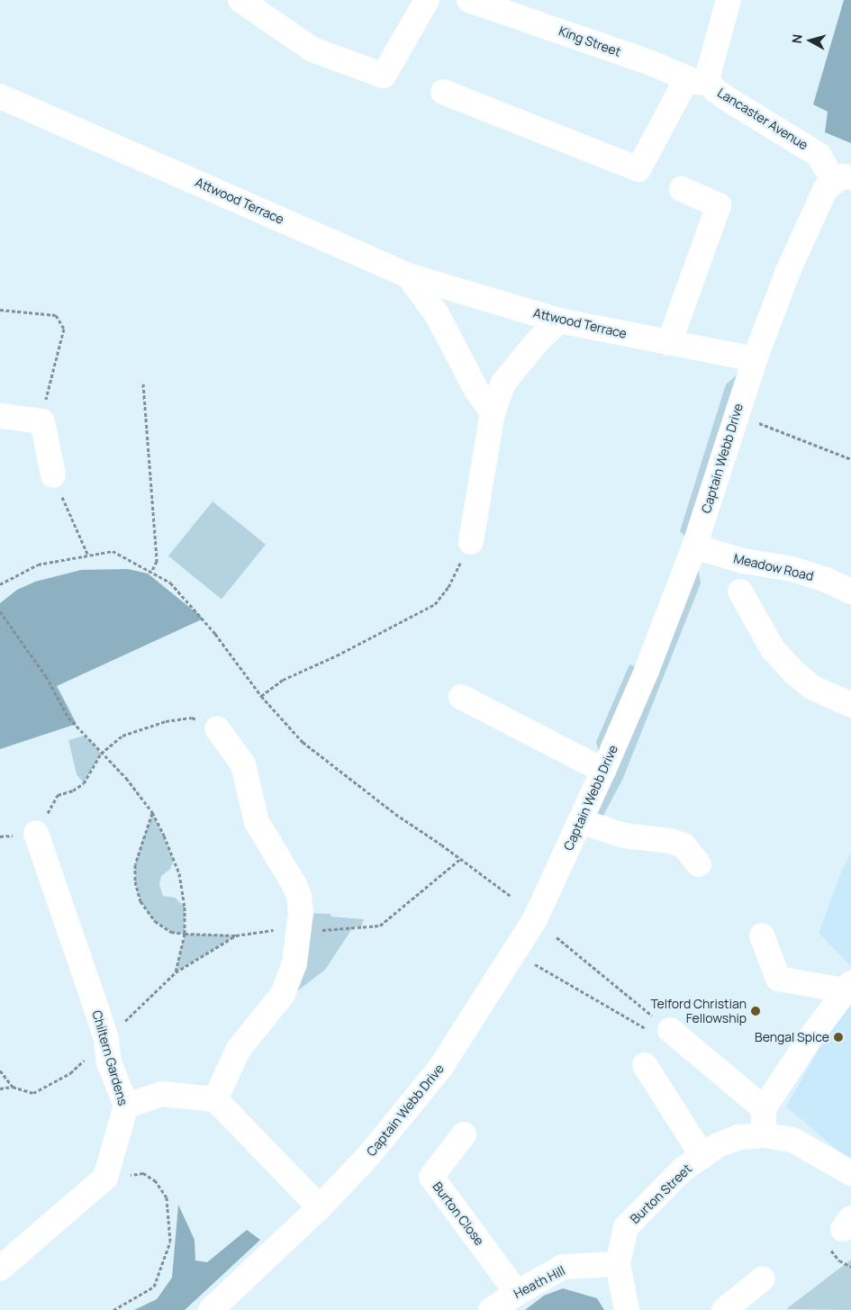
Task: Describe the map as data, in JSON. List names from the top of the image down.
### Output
{
  "streets": {
    "street": [
      "King Street",
      "Lancaster Avenue",
      "Attwood Terrace",
      "Captain Webb Drive",
      "Meadow Road",
      "Chiltern Gardens",
      "Burton Street",
      "Burton Close",
      "Heath Hill"
    ]
  },
  "crossings": [
    ["King Street", "Lancaster Avenue"],
    ["Lancaster Avenue", "Captain Webb Drive"],
    ["Attwood Terrace", "Captain Webb Drive"],
    ["Captain Webb Drive", "Meadow Road"],
    ["Burton Street", "Heath Hill"],
    ["Burton Close", "Heath Hill"]
  ],
  "places": ["Telford Christian Fellowship", "Bengal Spice"],
  "north": "left"
}
